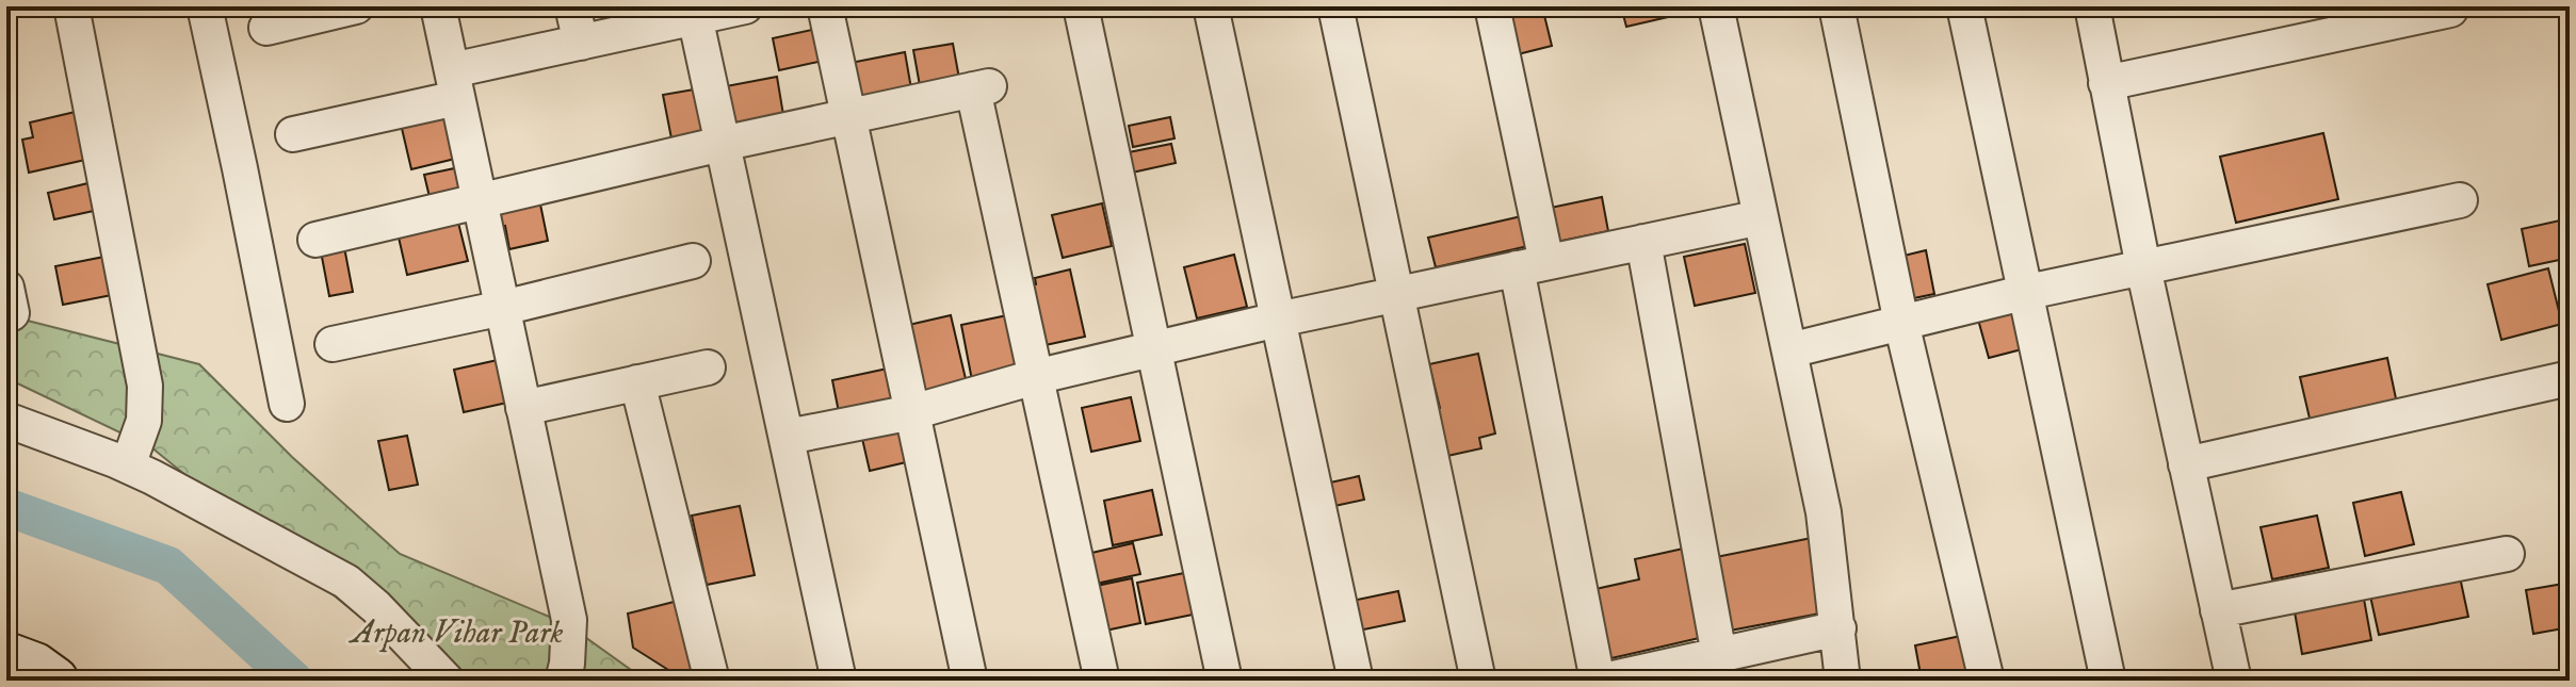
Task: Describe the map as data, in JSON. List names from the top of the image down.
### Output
{
  "parks": ["Arpan Vihar Park"]
}
